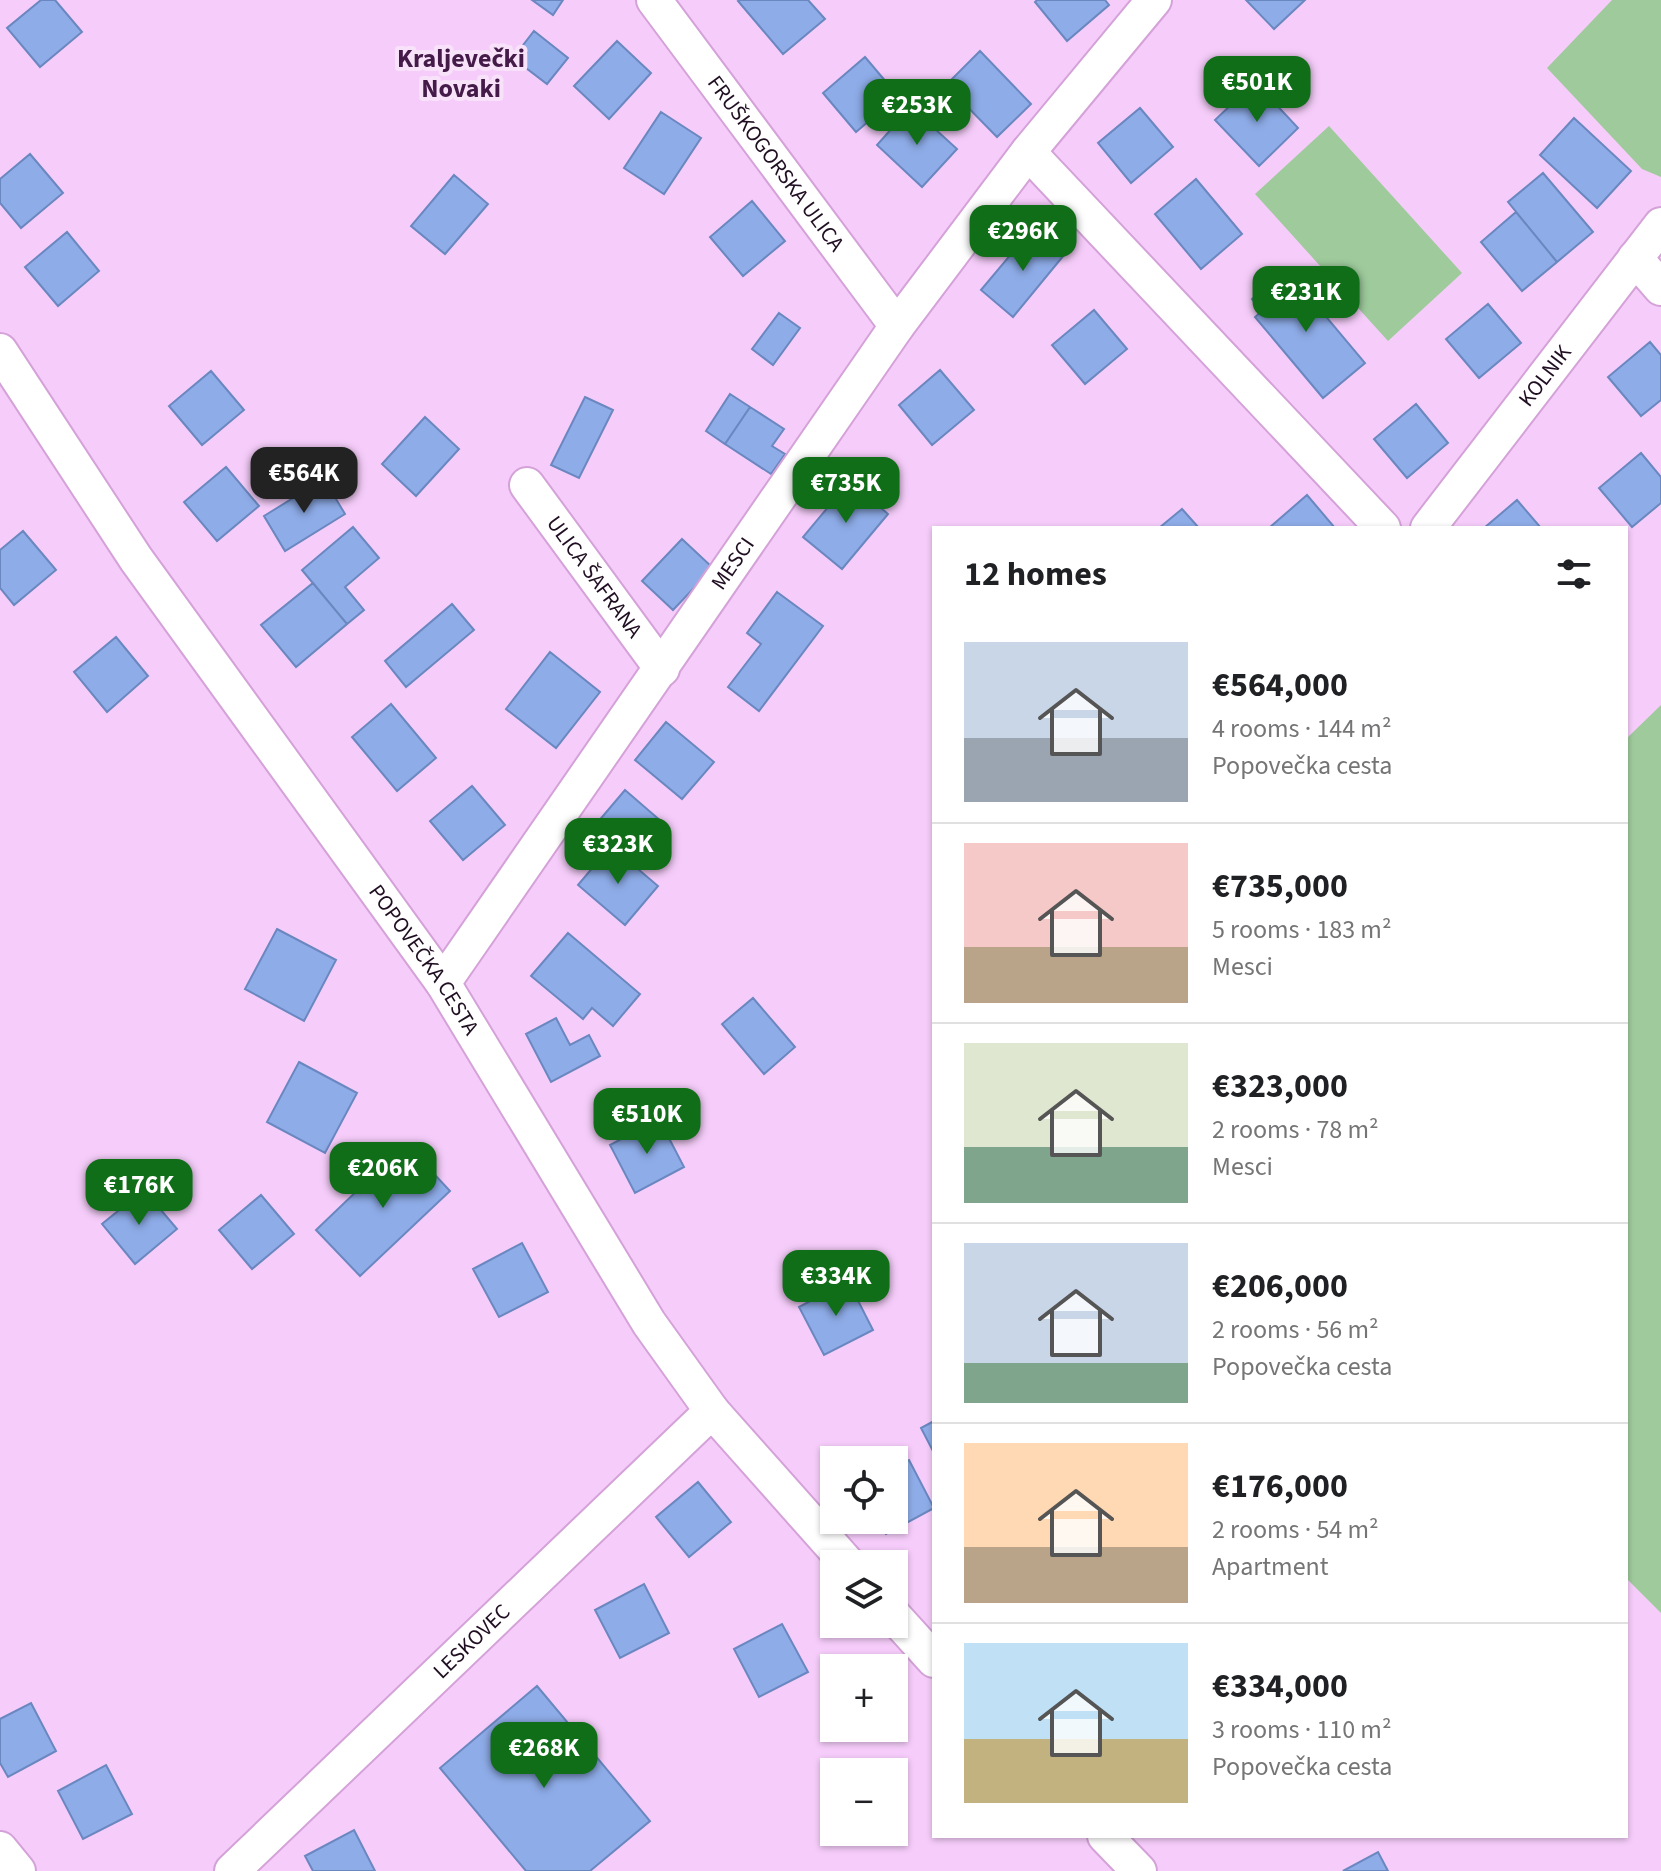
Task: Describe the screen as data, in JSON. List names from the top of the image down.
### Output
{
  "streets": {
    "street": [
      "FRUŠKOGORSKA ULICA",
      "KOLNIK",
      "MESCI",
      "ULICA ŠAFRANA",
      "POPOVEČKA CESTA",
      "LESKOVEC"
    ]
  },
  "crossings": [
    ["FRUŠKOGORSKA ULICA", "MESCI"],
    ["MESCI", "ULICA ŠAFRANA"],
    ["MESCI", "POPOVEČKA CESTA"],
    ["POPOVEČKA CESTA", "LESKOVEC"]
  ],
  "districts": ["Kraljevečki Novaki"],
  "page": {
    "price": [
      "€501K",
      "€253K",
      "€296K",
      "€231K",
      "€564K",
      "€735K",
      "€323K",
      "€510K",
      "€206K",
      "€176K",
      "€334K",
      "€268K"
    ],
    "heading": "12 homes",
    "list": [
      {
        "name": "€564,000",
        "note": "4 rooms · 144 m² · Popovečka cesta"
      },
      {
        "name": "€735,000",
        "note": "5 rooms · 183 m² · Mesci"
      },
      {
        "name": "€323,000",
        "note": "2 rooms · 78 m² · Mesci"
      },
      {
        "name": "€206,000",
        "note": "2 rooms · 56 m² · Popovečka cesta"
      },
      {
        "name": "€176,000",
        "note": "2 rooms · 54 m² · Apartment"
      },
      {
        "name": "€334,000",
        "note": "3 rooms · 110 m² · Popovečka cesta"
      }
    ],
    "map_buttons": ["+", "−"]
  }
}
